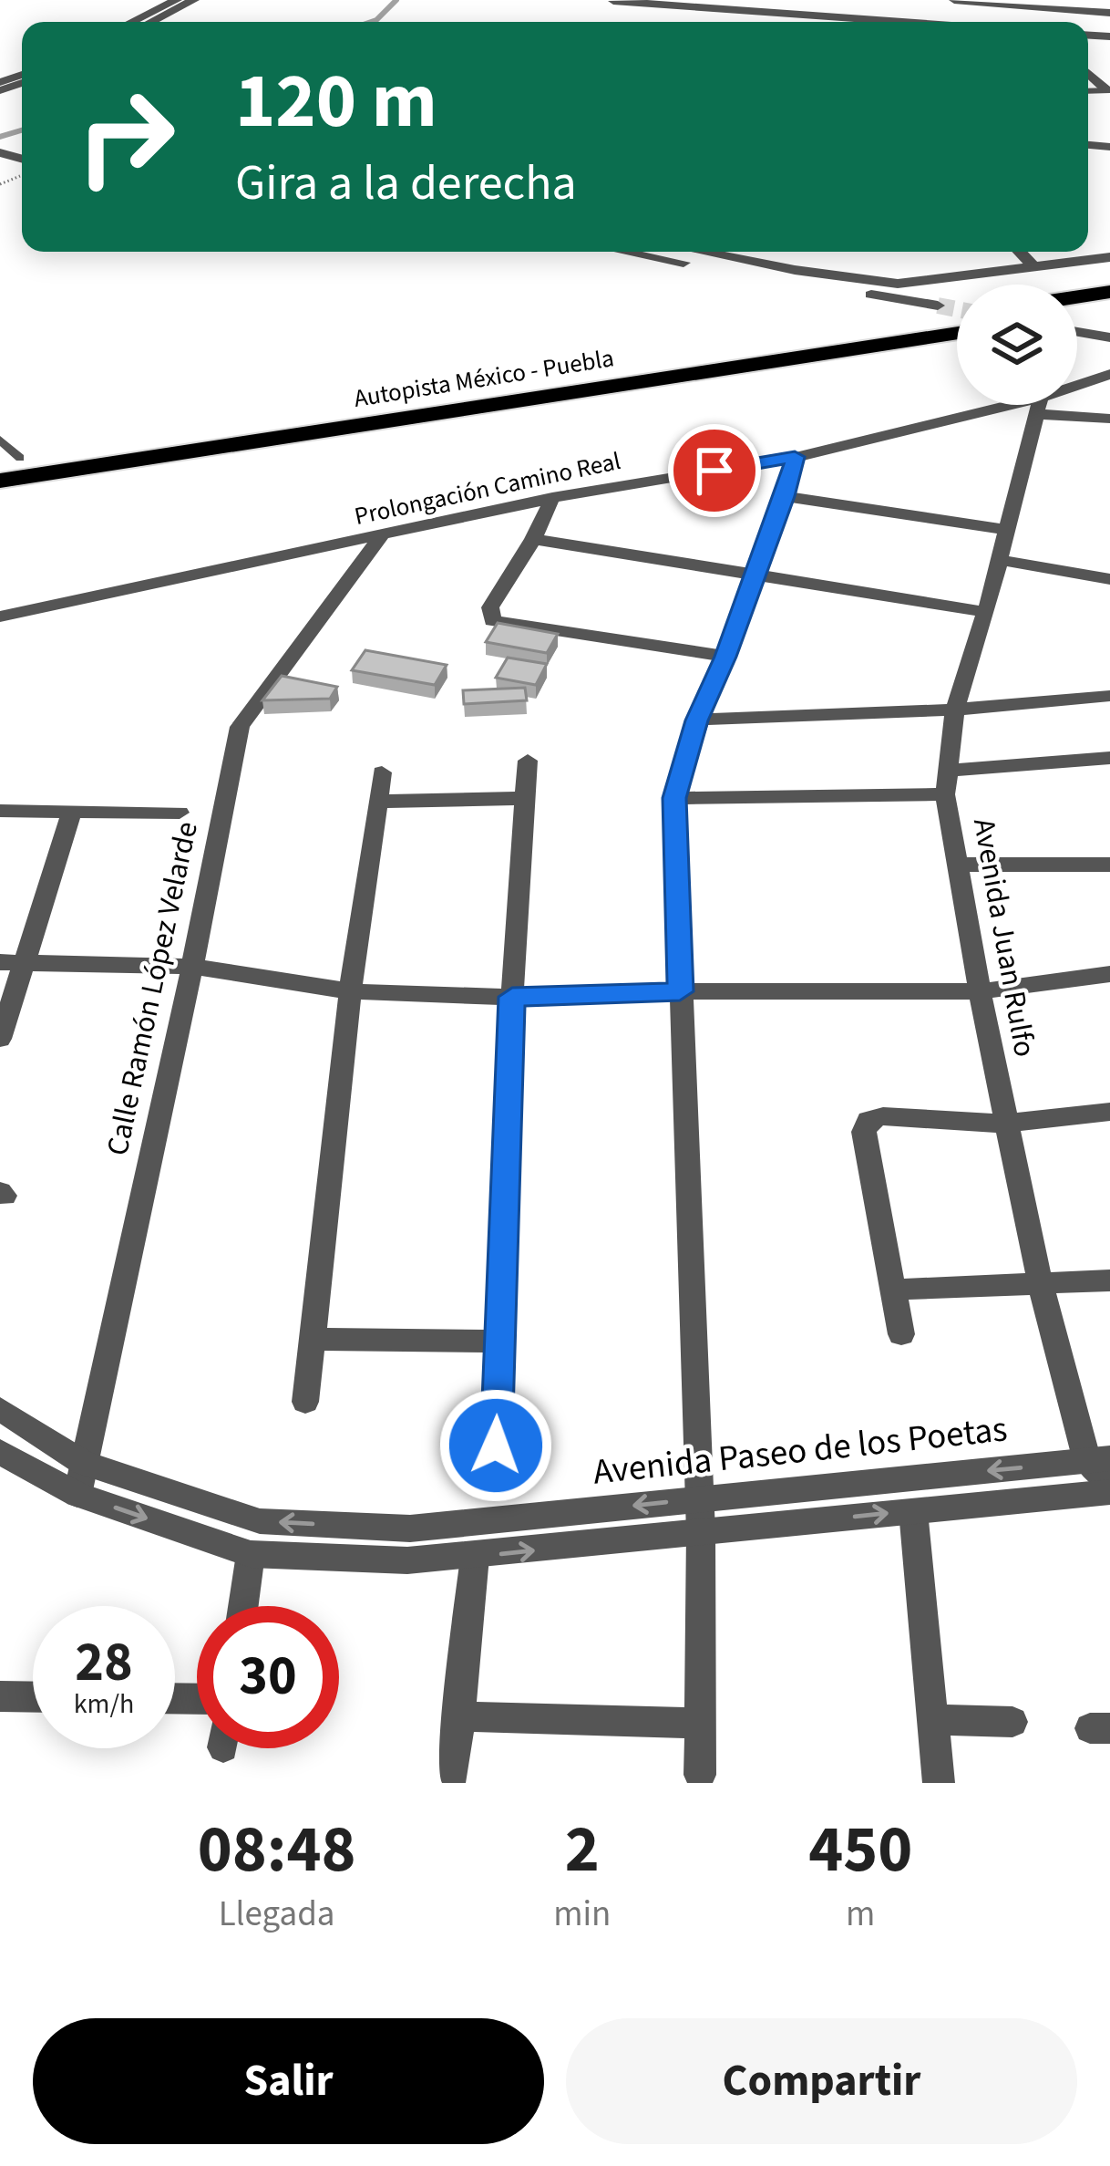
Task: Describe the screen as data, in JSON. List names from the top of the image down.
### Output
{
  "streets": {
    "highway": ["Autopista México - Puebla"],
    "street": [
      "Prolongación Camino Real",
      "Avenida Juan Rulfo",
      "Calle Ramón López Velarde",
      "Avenida Paseo de los Poetas"
    ]
  },
  "crossings": [
    ["Prolongación Camino Real", "Avenida Juan Rulfo"],
    ["Prolongación Camino Real", "Calle Ramón López Velarde"],
    ["Avenida Juan Rulfo", "Avenida Paseo de los Poetas"],
    ["Calle Ramón López Velarde", "Avenida Paseo de los Poetas"]
  ],
  "page": {
    "turn": ["120 m", "Gira a la derecha"],
    "speed": "28 km/h",
    "limit": "30",
    "eta": [
      "08:48",
      "Llegada",
      "2",
      "min",
      "450",
      "m"
    ],
    "buttons": ["Salir", "Compartir"]
  }
}
